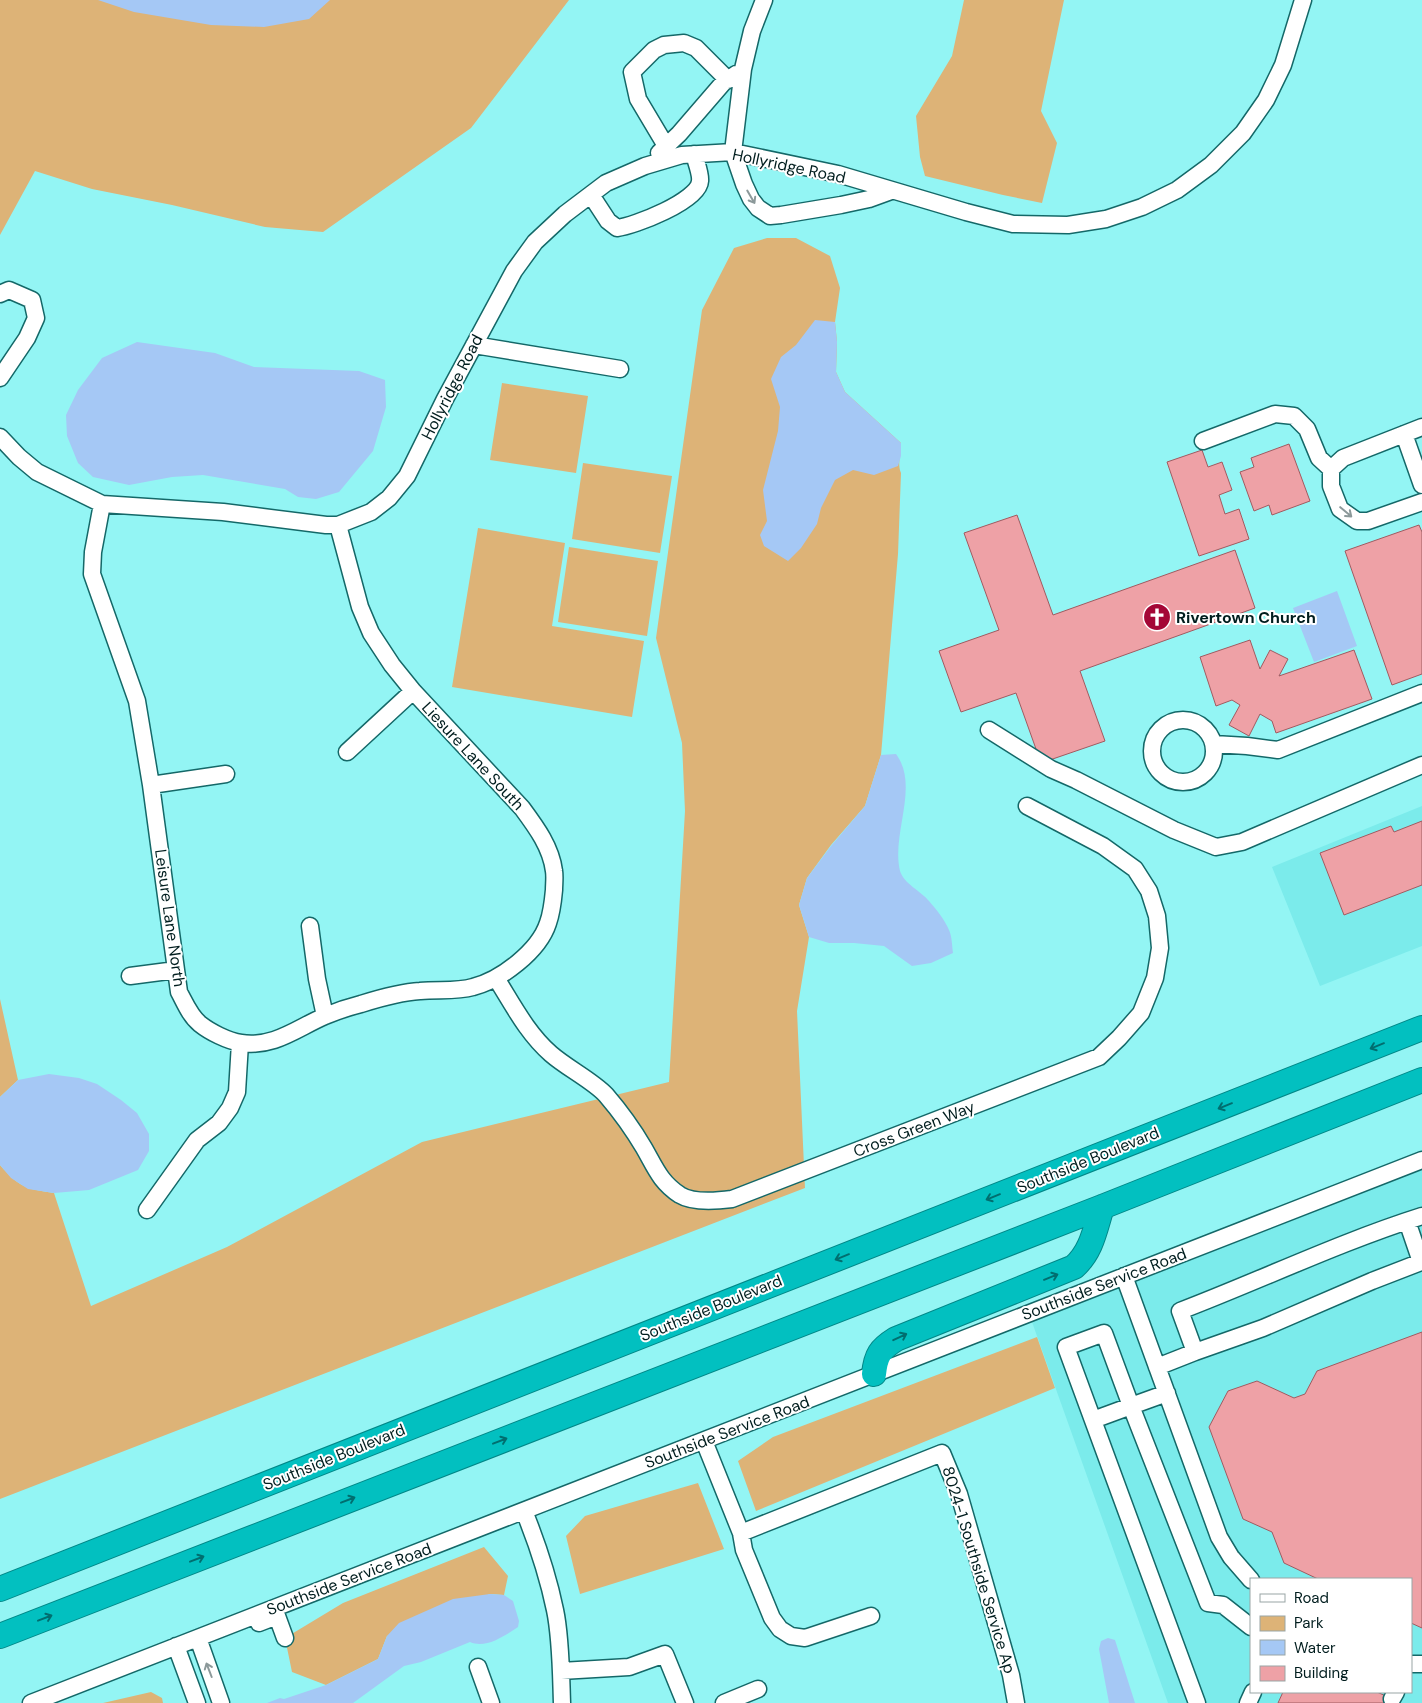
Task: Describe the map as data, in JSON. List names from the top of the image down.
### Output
{
  "streets": {
    "highway": ["Southside Boulevard"],
    "street": [
      "Hollyridge Road",
      "Liesure Lane South",
      "Leisure Lane North",
      "Cross Green Way",
      "Southside Service Road",
      "8024-1 Southside Service Ap"
    ]
  },
  "crossings": [
    ["Hollyridge Road", "Liesure Lane South"],
    ["Hollyridge Road", "Leisure Lane North"],
    ["Liesure Lane South", "Leisure Lane North"],
    ["Liesure Lane South", "Cross Green Way"],
    ["Leisure Lane North", "Cross Green Way"]
  ],
  "places": {
    "church": ["Rivertown Church"]
  },
  "legend": [
    "Road",
    "Park",
    "Water",
    "Building"
  ]
}
